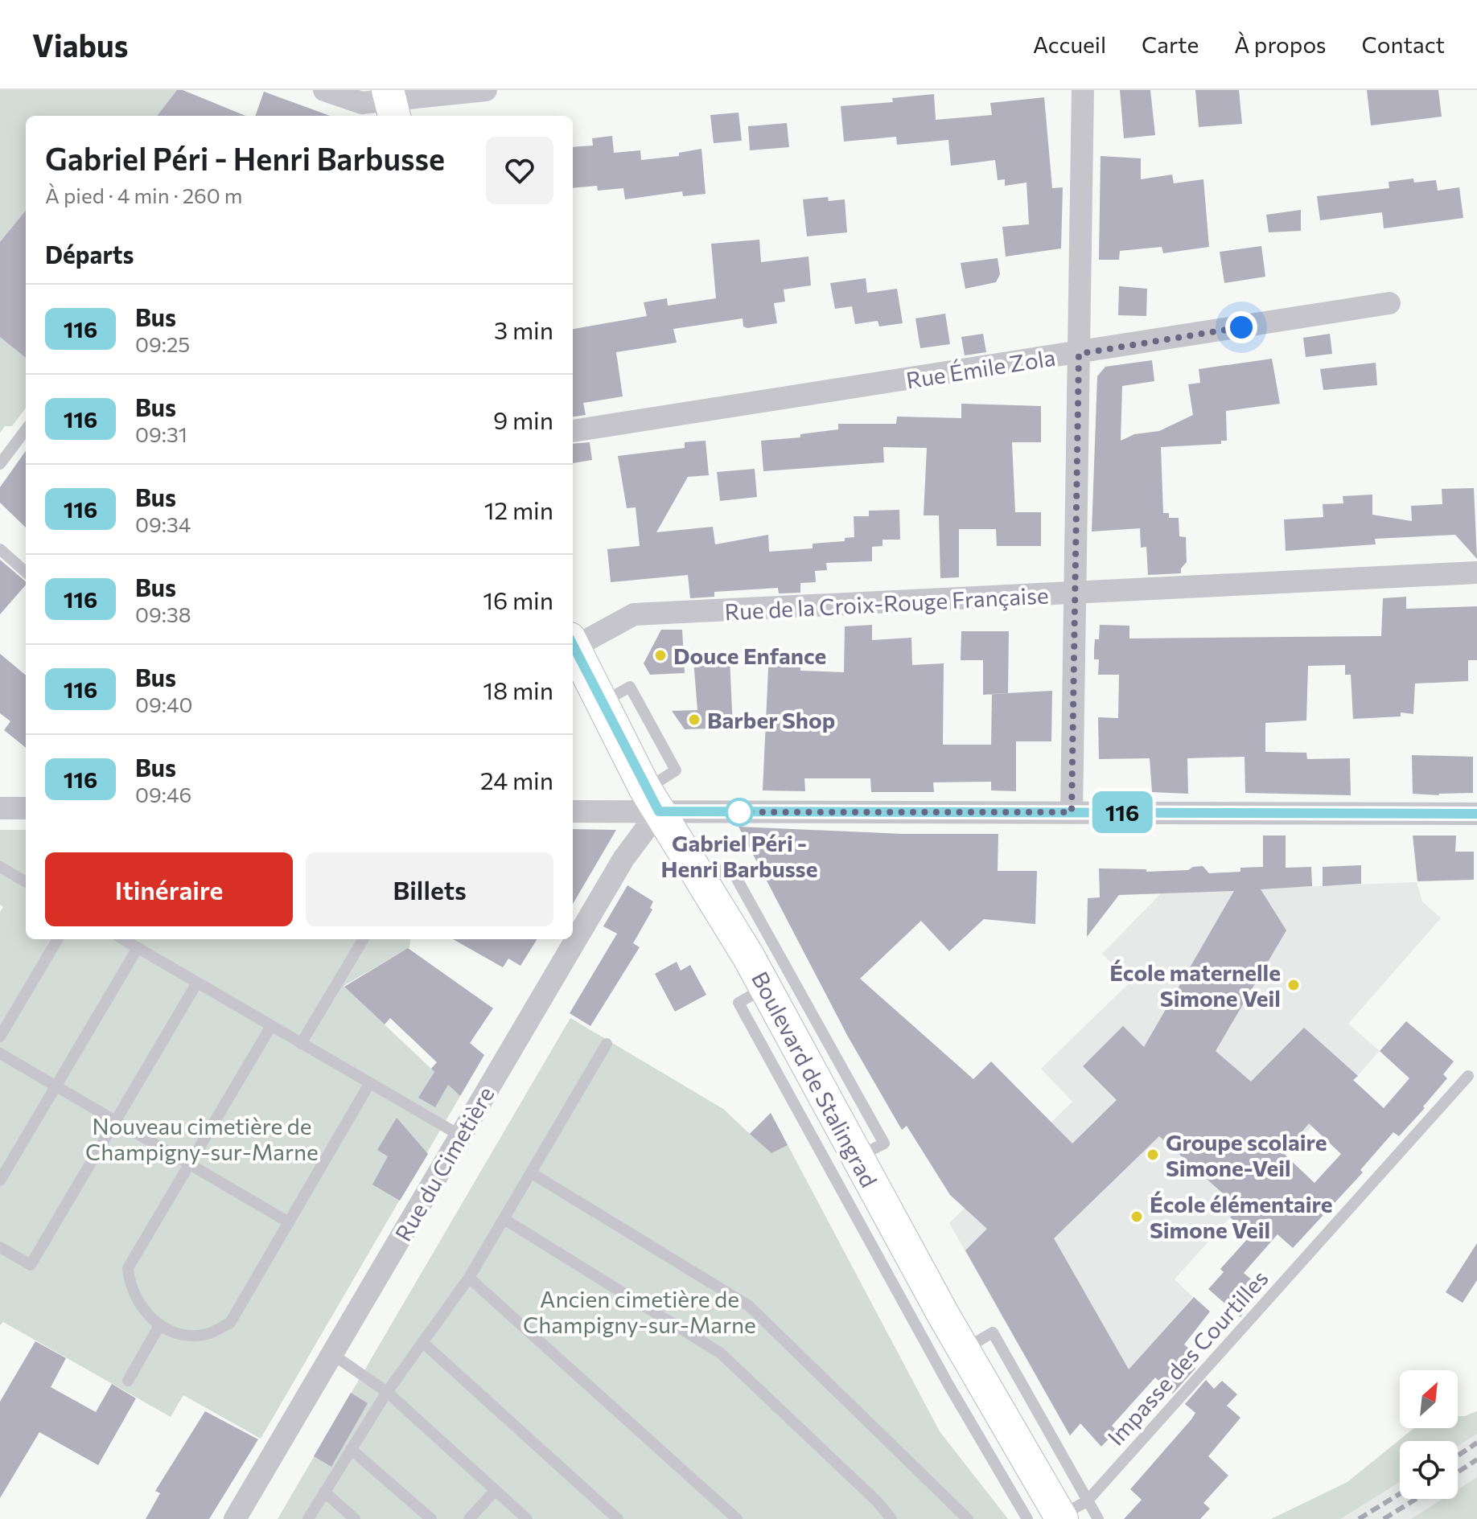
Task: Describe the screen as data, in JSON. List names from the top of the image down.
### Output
{
  "streets": {
    "main road": ["Boulevard de Stalingrad"],
    "street": ["Rue Émile Zola", "Rue de la Croix-Rouge Française", "Rue du Cimetière"],
    "lane": ["Impasse des Courtilles"]
  },
  "crossings": [
    ["Boulevard de Stalingrad", "Rue du Cimetière"],
    ["Boulevard de Stalingrad", "Impasse des Courtilles"]
  ],
  "parks": ["Nouveau cimetière de Champigny-sur-Marne", "Ancien cimetière de Champigny-sur-Marne"],
  "places": [
    "Douce Enfance",
    "Barber Shop",
    "Gabriel Péri - Henri Barbusse",
    "École maternelle Simone Veil",
    "Groupe scolaire Simone-Veil",
    "École élémentaire Simone Veil"
  ],
  "lines": ["bus line 116"],
  "north": "top right",
  "page": {
    "header": "Viabus",
    "nav": [
      "Accueil",
      "Carte",
      "À propos",
      "Contact"
    ],
    "on_map": "116",
    "heading": [
      ["Gabriel Péri - Henri Barbusse", "À pied · 4 min · 260 m"],
      "Départs"
    ],
    "list": [
      {
        "mark": "116",
        "name": "Bus",
        "note": "09:25",
        "value": "3 min"
      },
      {
        "mark": "116",
        "name": "Bus",
        "note": "09:31",
        "value": "9 min"
      },
      {
        "mark": "116",
        "name": "Bus",
        "note": "09:34",
        "value": "12 min"
      },
      {
        "mark": "116",
        "name": "Bus",
        "note": "09:38",
        "value": "16 min"
      },
      {
        "mark": "116",
        "name": "Bus",
        "note": "09:40",
        "value": "18 min"
      },
      {
        "mark": "116",
        "name": "Bus",
        "note": "09:46",
        "value": "24 min"
      }
    ],
    "buttons": ["Itinéraire", "Billets"]
  }
}
